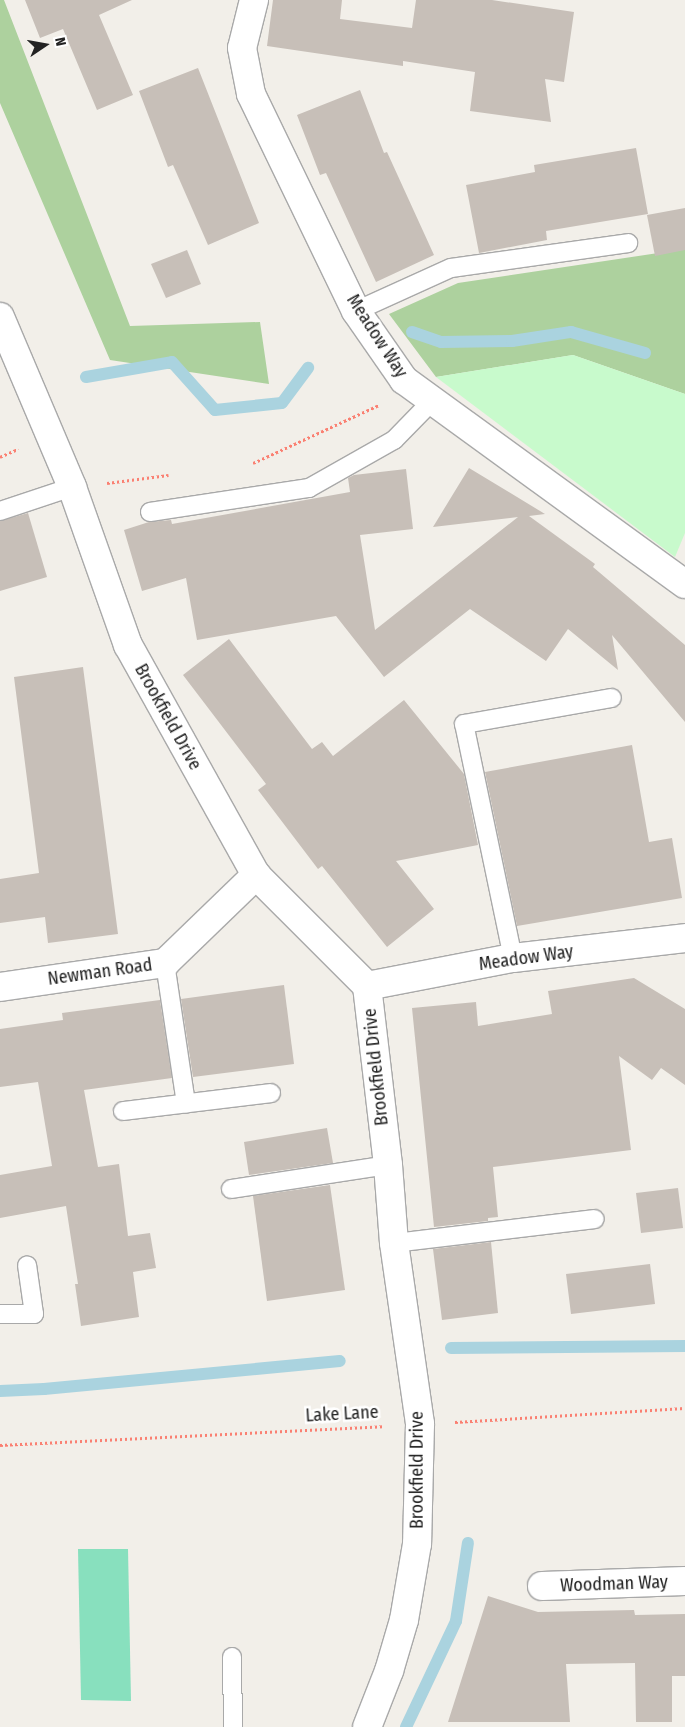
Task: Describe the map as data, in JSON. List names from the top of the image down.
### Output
{
  "streets": {
    "street": [
      "Meadow Way",
      "Brookfield Drive",
      "Newman Road",
      "Woodman Way"
    ],
    "path": ["Lake Lane"]
  },
  "crossings": [
    ["Meadow Way", "Brookfield Drive"],
    ["Brookfield Drive", "Newman Road"],
    ["Brookfield Drive", "Lake Lane"]
  ],
  "north": "right"
}
